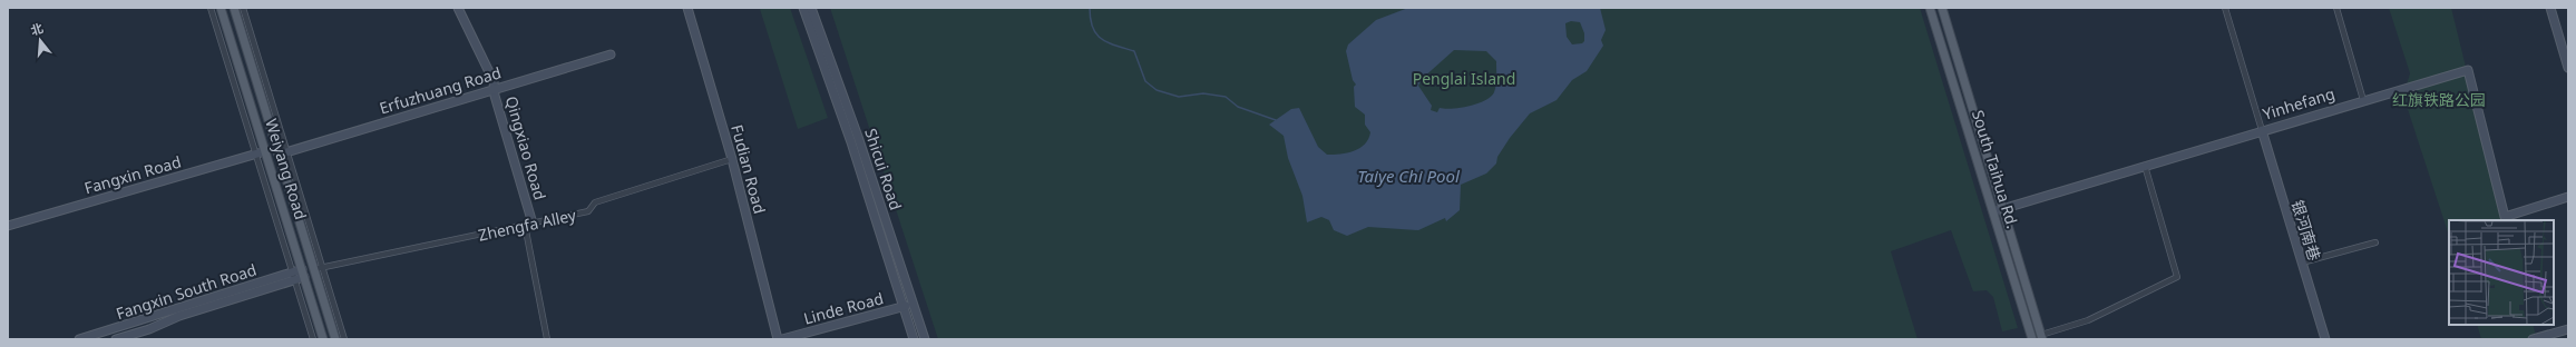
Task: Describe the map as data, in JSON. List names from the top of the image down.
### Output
{
  "streets": {
    "main road": ["Weiyang Road", "South Taihua Rd."],
    "street": [
      "Erfuzhuang Road",
      "Yinhefang",
      "Qingxiao Road",
      "Fudian Road",
      "Shicui Road",
      "Fangxin Road",
      "Zhengfa Alley",
      "银河南巷",
      "Fangxin South Road",
      "Linde Road"
    ]
  },
  "crossings": [
    ["Erfuzhuang Road", "Qingxiao Road"],
    ["Erfuzhuang Road", "Weiyang Road"],
    ["Yinhefang", "South Taihua Rd."],
    ["Yinhefang", "银河南巷"],
    ["Qingxiao Road", "Zhengfa Alley"],
    ["Weiyang Road", "Fangxin Road"],
    ["Weiyang Road", "Zhengfa Alley"],
    ["Weiyang Road", "Fangxin South Road"],
    ["Fudian Road", "Zhengfa Alley"],
    ["Shicui Road", "Linde Road"]
  ],
  "water": ["Taiye Chi Pool"],
  "parks": ["Penglai Island", "红旗铁路公园"],
  "north": "top"
}
